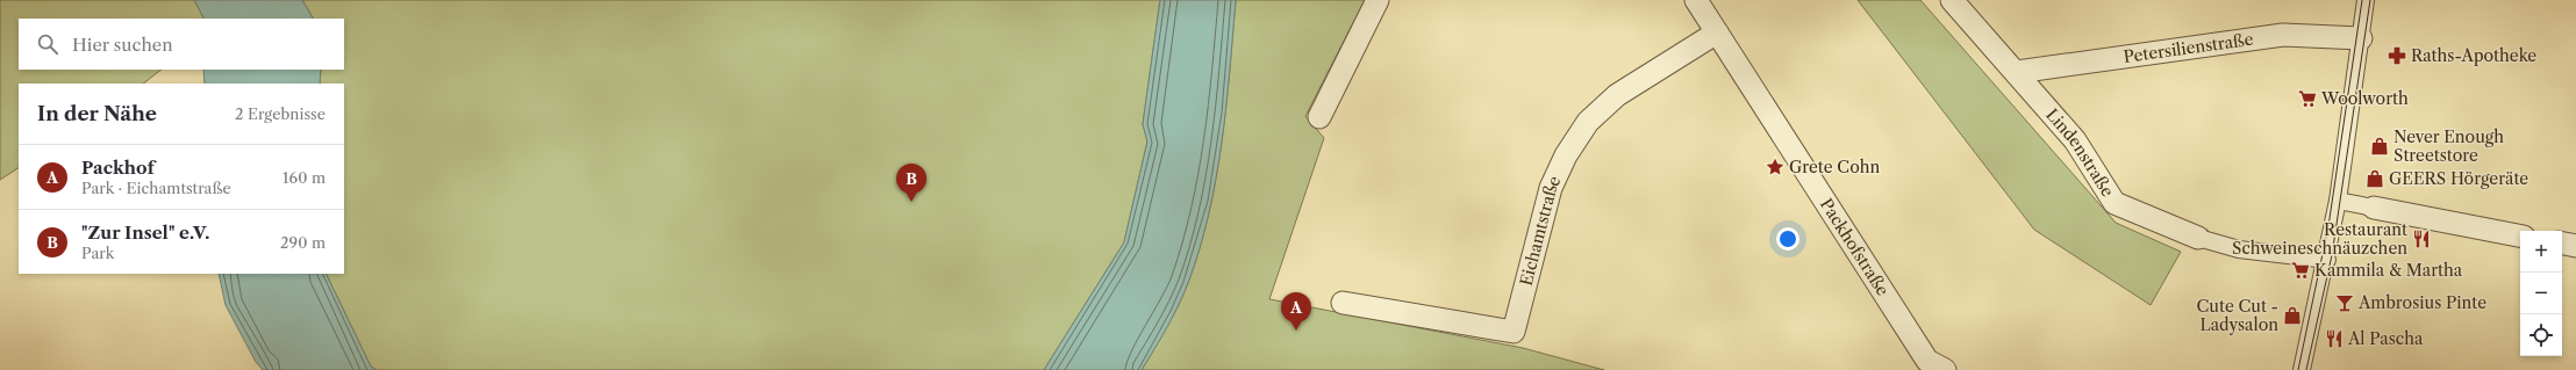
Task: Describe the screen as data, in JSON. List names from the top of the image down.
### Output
{
  "streets": {
    "street": [
      "Petersilienstraße",
      "Lindenstraße",
      "Eichamtstraße",
      "Packhofstraße"
    ]
  },
  "crossings": [
    ["Petersilienstraße", "Lindenstraße"],
    ["Eichamtstraße", "Packhofstraße"]
  ],
  "places": {
    "pharmacy": ["Raths-Apotheke"],
    "supermarket": ["Woolworth", "Kammila & Martha"],
    "shop": ["Never Enough Streetstore", "GEERS Hörgeräte", "Cute Cut - Ladysalon"],
    "place": ["Grete Cohn"],
    "restaurant": ["Restaurant Schweineschnäuzchen", "Al Pascha"],
    "bar": ["Ambrosius Pinte"]
  },
  "page": {
    "search": "Hier suchen",
    "heading": ["In der Nähe", "2 Ergebnisse"],
    "list": [
      {
        "mark": "A",
        "name": "Packhof",
        "note": "Park · Eichamtstraße",
        "value": "160 m"
      },
      {
        "mark": "B",
        "name": "\"Zur Insel\" e.V.",
        "note": "Park",
        "value": "290 m"
      }
    ],
    "pins": ["B", "A"],
    "map_buttons": ["+", "−"]
  }
}
